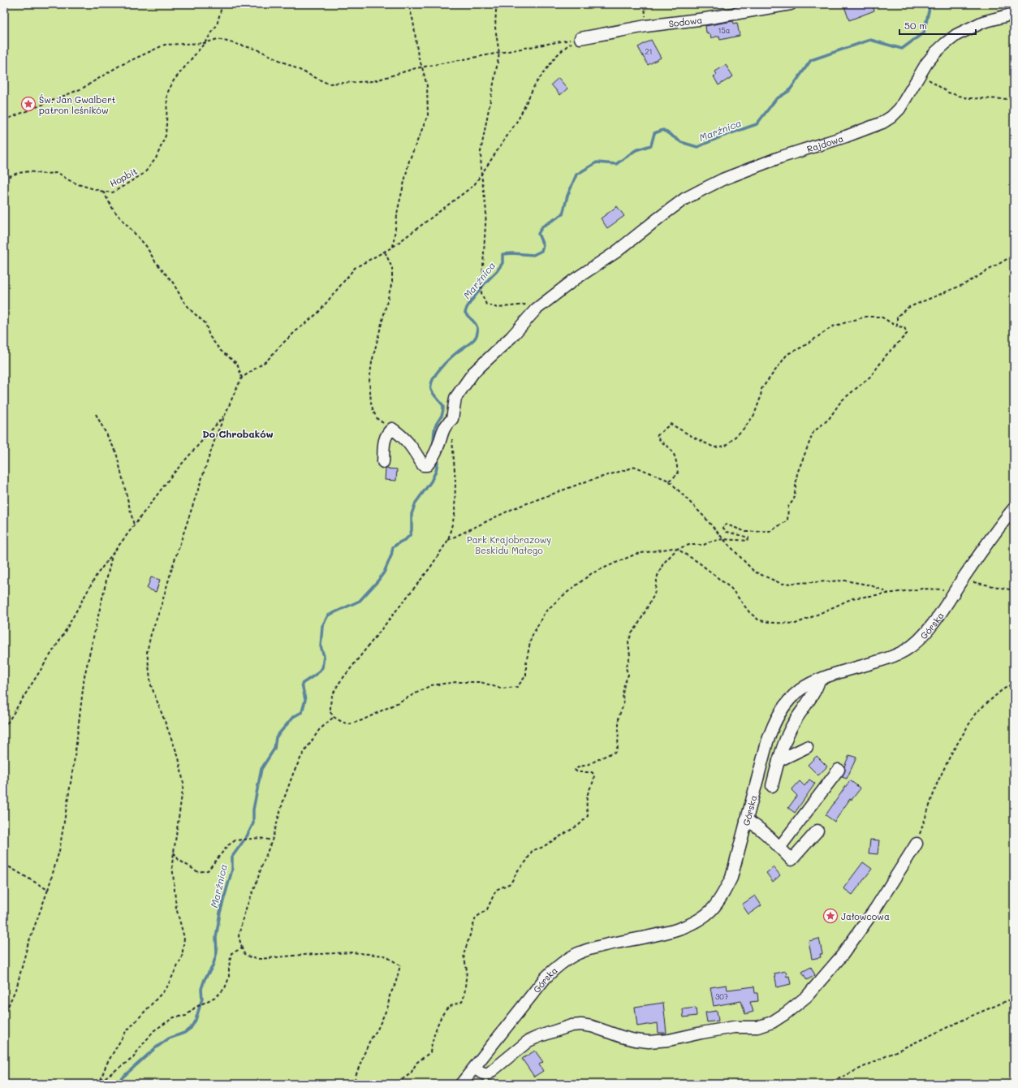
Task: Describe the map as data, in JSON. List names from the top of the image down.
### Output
{
  "streets": {
    "street": ["Sodowa", "Rajdowa", "Górska"],
    "path": ["Hopbit"]
  },
  "districts": ["Do Chrobaków"],
  "water": ["Marźnica"],
  "parks": ["Park Krajobrazowy Beskidu Małego"],
  "places": {
    "place": ["Św. Jan Gwalbert patron leśników", "Jałowcowa"]
  },
  "house_numbers": ["15a", "21", "307"],
  "scale_bar": "50 m"
}
